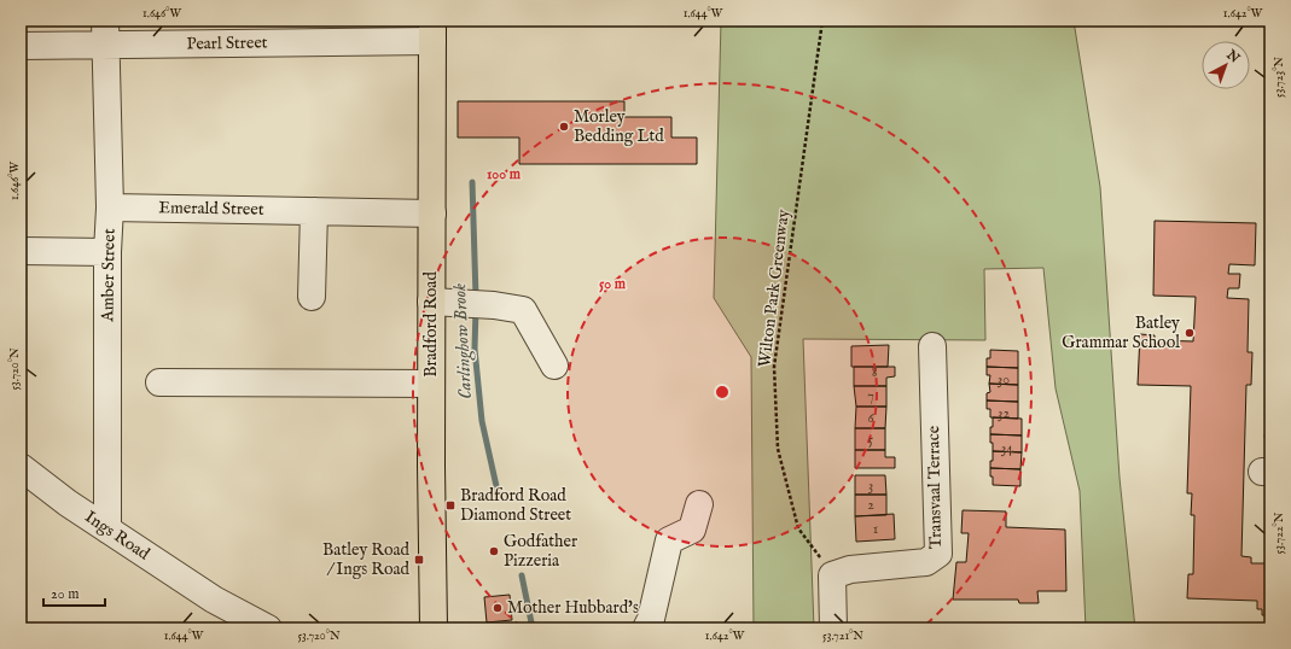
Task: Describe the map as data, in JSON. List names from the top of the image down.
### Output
{
  "streets": {
    "main road": ["Bradford Road"],
    "street": [
      "Pearl Street",
      "Emerald Street",
      "Amber Street",
      "Transvaal Terrace",
      "Ings Road"
    ],
    "path": ["Wilton Park Greenway"]
  },
  "crossings": [
    ["Pearl Street", "Amber Street"],
    ["Pearl Street", "Bradford Road"],
    ["Emerald Street", "Amber Street"],
    ["Emerald Street", "Bradford Road"],
    ["Amber Street", "Ings Road"],
    ["Wilton Park Greenway", "Transvaal Terrace"]
  ],
  "water": ["Carlinghow Brook"],
  "places": {
    "other": [
      "Morley Bedding Ltd",
      "Batley Grammar School",
      "Godfather Pizzeria",
      "Mother Hubbard's"
    ],
    "transit": ["Bradford Road Diamond Street", "Batley Road / Ings Road"]
  },
  "house_numbers": [
    "8",
    "30",
    "7",
    "32",
    "6",
    "5",
    "34",
    "3",
    "2",
    "1"
  ],
  "scale_bar": "20 m",
  "north": "top right",
  "coordinates": [
    "1.646°W",
    "1.644°W",
    "1.642°W",
    "53.723°N",
    "53.720°N",
    "53.722°N",
    "53.721°N"
  ],
  "rings": ["100 m", "50 m"]
}
